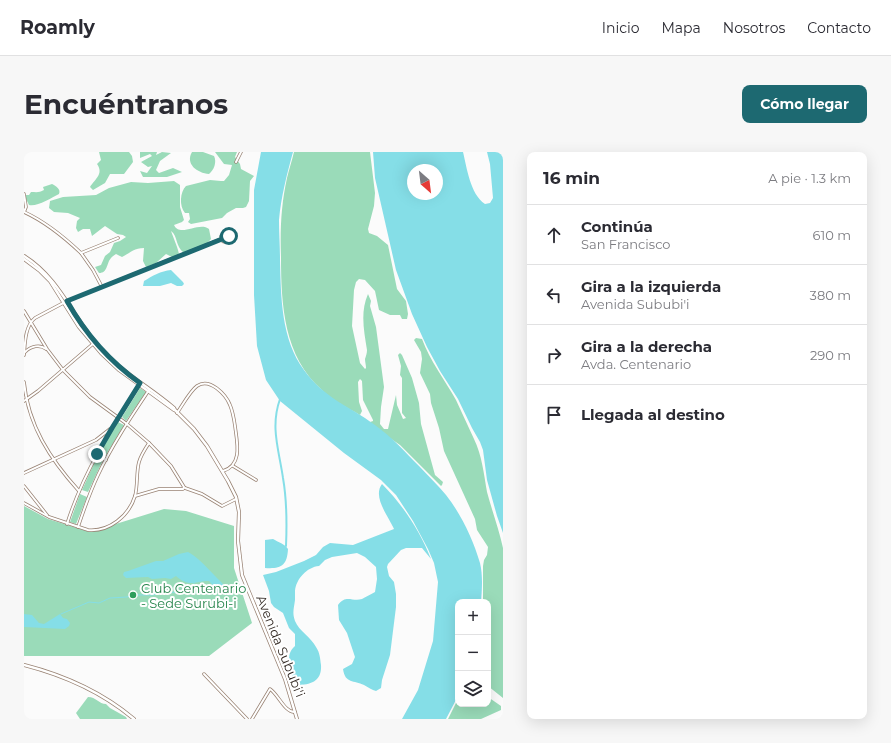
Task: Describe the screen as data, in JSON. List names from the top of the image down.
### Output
{
  "streets": {
    "street": ["Avenida Sububi'i"]
  },
  "places": ["Club Centenario - Sede Surubi-i"],
  "north": "bottom right",
  "page": {
    "header": "Roamly",
    "nav": [
      "Inicio",
      "Mapa",
      "Nosotros",
      "Contacto"
    ],
    "buttons": "Cómo llegar",
    "title": "Encuéntranos",
    "heading": ["16 min", "A pie · 1.3 km"],
    "list": [
      ["Continúa", "San Francisco", "610 m"],
      ["Gira a la izquierda", "Avenida Sububi'i", "380 m"],
      ["Gira a la derecha", "Avda. Centenario", "290 m"],
      "Llegada al destino"
    ],
    "map_buttons": ["+", "−"]
  }
}
